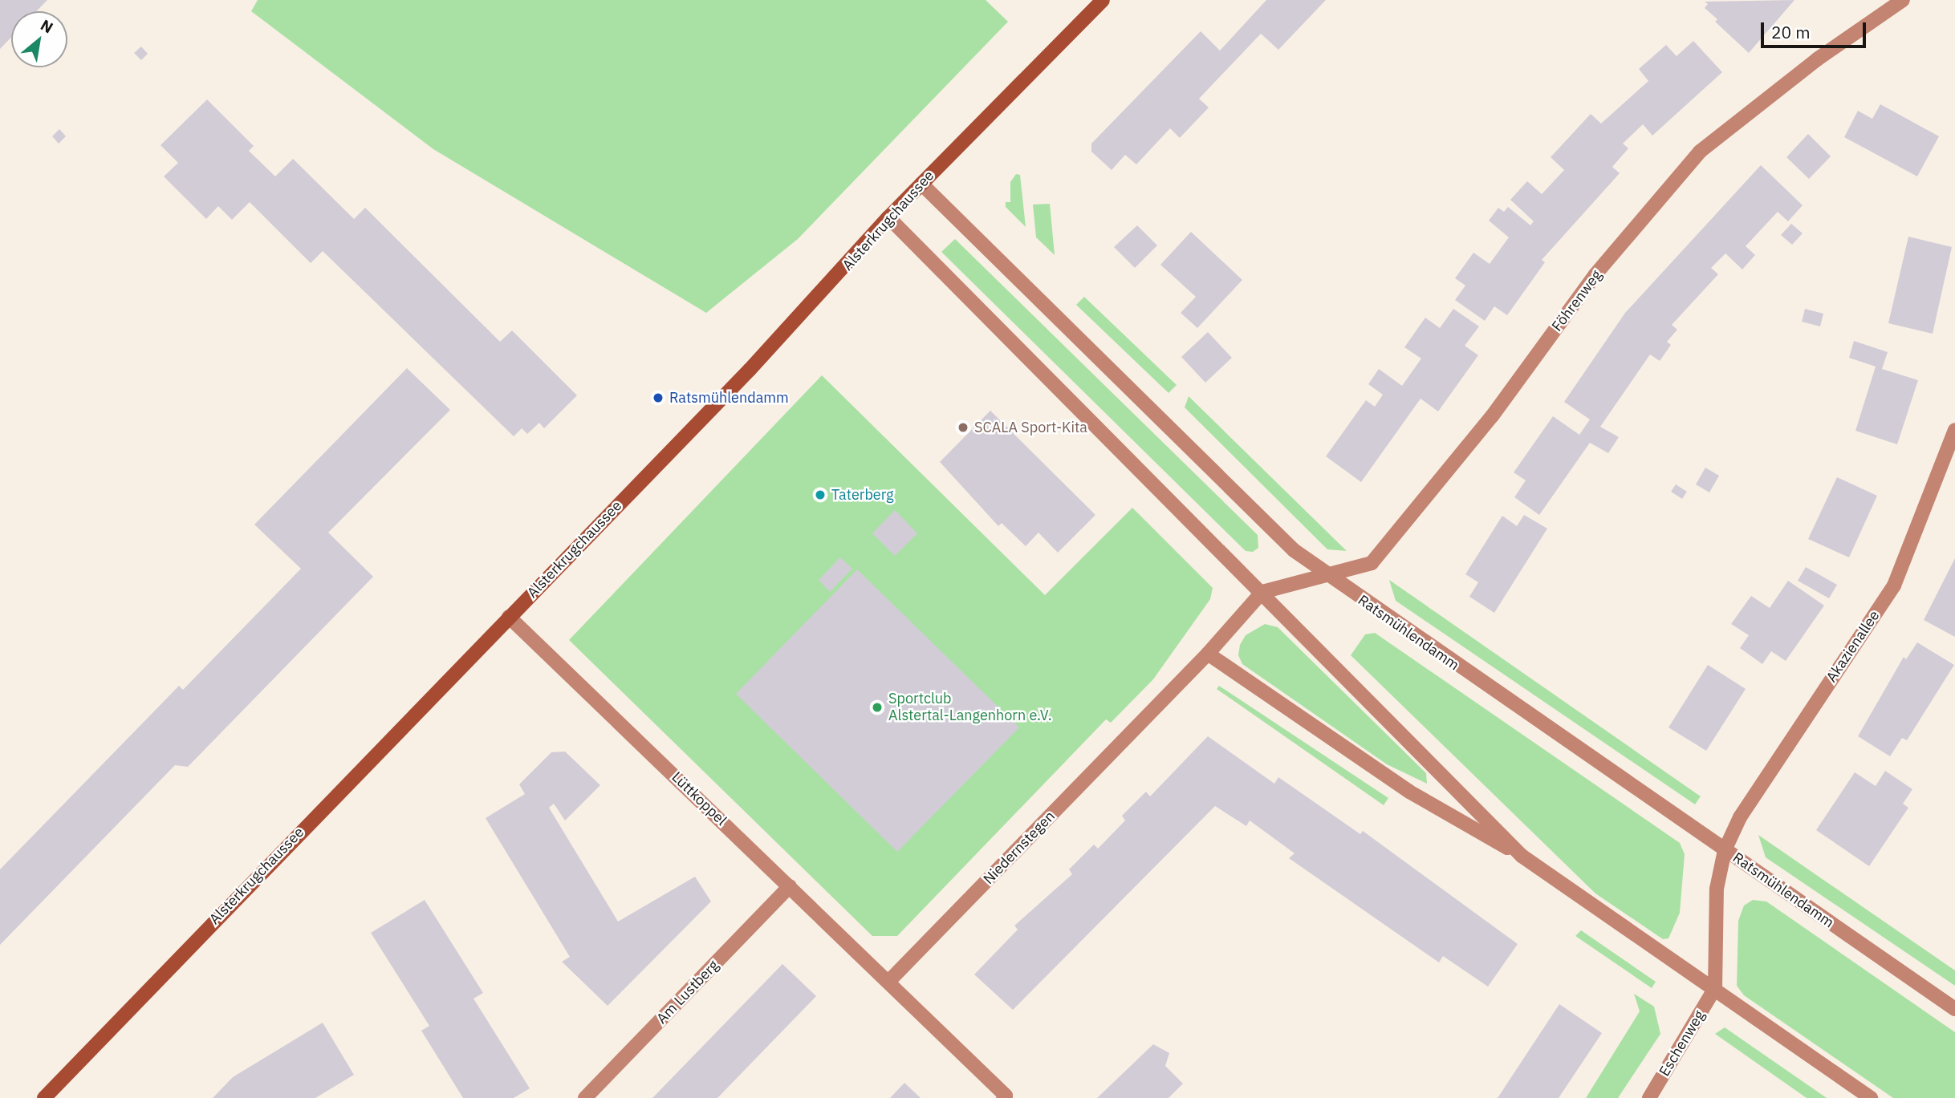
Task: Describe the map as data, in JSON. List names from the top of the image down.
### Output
{
  "streets": {
    "main road": ["Alsterkrugchaussee"],
    "street": [
      "Föhrenweg",
      "Ratsmühlendamm",
      "Akazienallee",
      "Lüttkoppel",
      "Niedernstegen",
      "Am Lustberg",
      "Eschenweg"
    ]
  },
  "crossings": [
    ["Alsterkrugchaussee", "Ratsmühlendamm"],
    ["Alsterkrugchaussee", "Lüttkoppel"],
    ["Föhrenweg", "Ratsmühlendamm"],
    ["Föhrenweg", "Niedernstegen"],
    ["Ratsmühlendamm", "Akazienallee"],
    ["Akazienallee", "Eschenweg"],
    ["Lüttkoppel", "Niedernstegen"],
    ["Lüttkoppel", "Am Lustberg"]
  ],
  "places": [
    "Ratsmühlendamm",
    "SCALA Sport-Kita",
    "Taterberg",
    "Sportclub Alstertal-Langenhorn e.V."
  ],
  "scale_bar": "20 m",
  "north": "top right"
}
